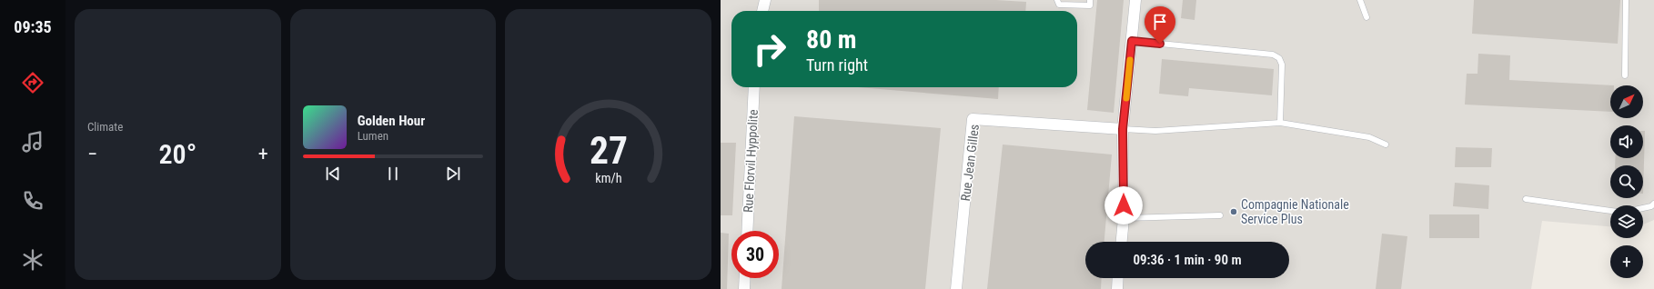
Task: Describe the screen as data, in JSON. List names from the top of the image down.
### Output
{
  "streets": {
    "street": ["Rue Florvil Hyppolite", "Rue Jean Gilles"]
  },
  "places": ["Compagnie Nationale Service Plus"],
  "north": "top right",
  "page": {
    "tabs": "09:35",
    "tile": "Climate",
    "turn": ["80 m", "Turn right"],
    "map_buttons": "+",
    "song": ["Golden Hour", "Lumen"],
    "heat": ["−", "20°", "+"],
    "limit": "30",
    "trip": "09:36 · 1 min · 90 m",
    "gauge": ["27", "km/h"]
  }
}
